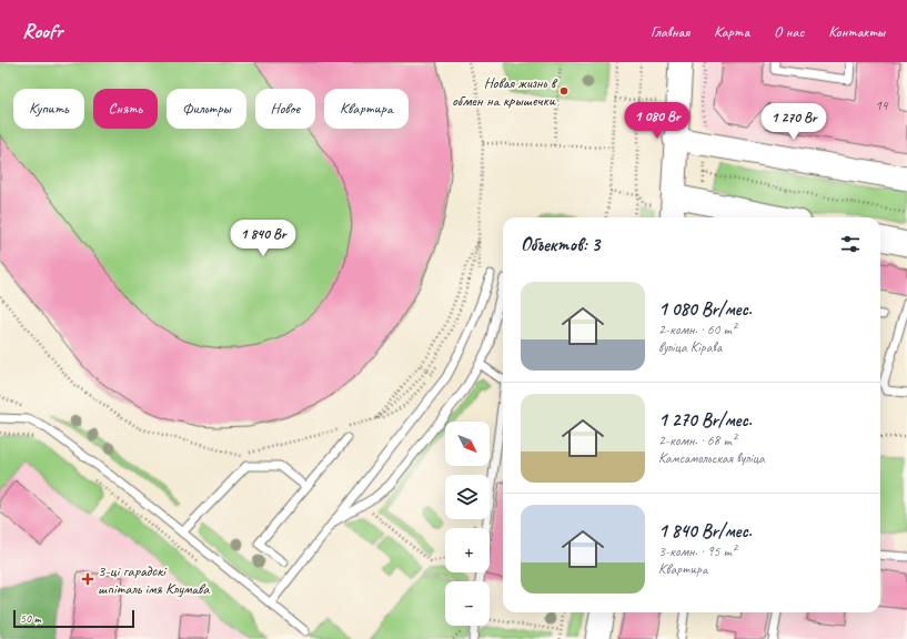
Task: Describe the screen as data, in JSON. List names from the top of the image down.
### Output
{
  "places": {
    "other": ["Новая жизнь в обмен на крышечки"],
    "health": ["3-ці гарадскі шпіталь імя Клумава"]
  },
  "house_numbers": ["14"],
  "scale_bar": "50 m",
  "north": "bottom right",
  "page": {
    "header": "Roofr",
    "nav": [
      "Главная",
      "Карта",
      "О нас",
      "Контакты"
    ],
    "chip": [
      "Купить",
      "Снять",
      "Фильтры",
      "Новое",
      "Квартира"
    ],
    "price": ["1 080 Br", "1 270 Br", "1 840 Br"],
    "heading": "Объектов: 3",
    "list": [
      {
        "name": "1 080 Br/мес.",
        "note": "2-комн. · 60 m² · вуліца Кірава"
      },
      {
        "name": "1 270 Br/мес.",
        "note": "2-комн. · 68 m² · Камсамольская вуліца"
      },
      {
        "name": "1 840 Br/мес.",
        "note": "3-комн. · 95 m² · Квартира"
      }
    ],
    "map_buttons": ["+", "−"],
    "scale": "50 m"
  }
}
